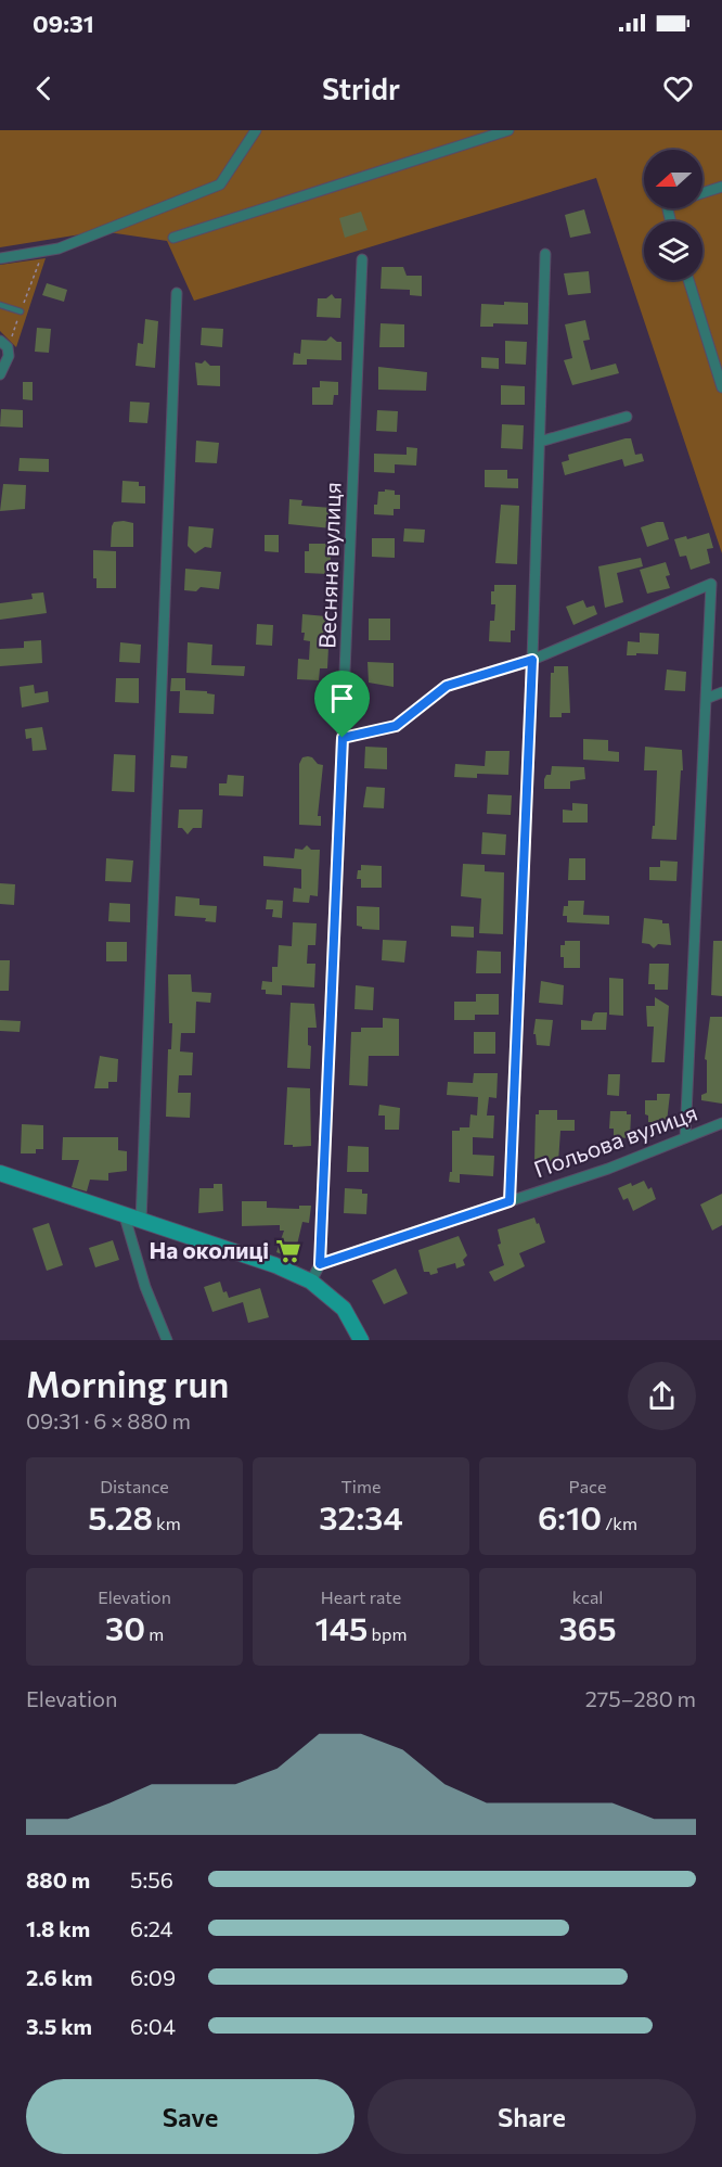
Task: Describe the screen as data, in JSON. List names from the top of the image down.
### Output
{
  "streets": {
    "street": ["Весняна вулиця", "Польова вулиця"]
  },
  "crossings": [
    ["Весняна вулиця", "Польова вулиця"]
  ],
  "places": {
    "supermarket": ["На околиці"]
  },
  "north": "left",
  "page": {
    "status": "09:31",
    "header": "Stridr",
    "heading": ["Morning run", "09:31 · 6 × 880 m"],
    "stats": [
      ["Distance", "5.28 km"],
      ["Time", "32:34"],
      ["Pace", "6:10 /km"],
      ["Elevation", "30 m"],
      ["Heart rate", "145 bpm"],
      ["kcal", "365"]
    ],
    "chart": ["Elevation", "275–280 m"],
    "list": [
      {
        "name": "880 m",
        "note": "5:56"
      },
      {
        "name": "1.8 km",
        "note": "6:24"
      },
      {
        "name": "2.6 km",
        "note": "6:09"
      },
      {
        "name": "3.5 km",
        "note": "6:04"
      }
    ],
    "buttons": ["Save", "Share"]
  }
}
